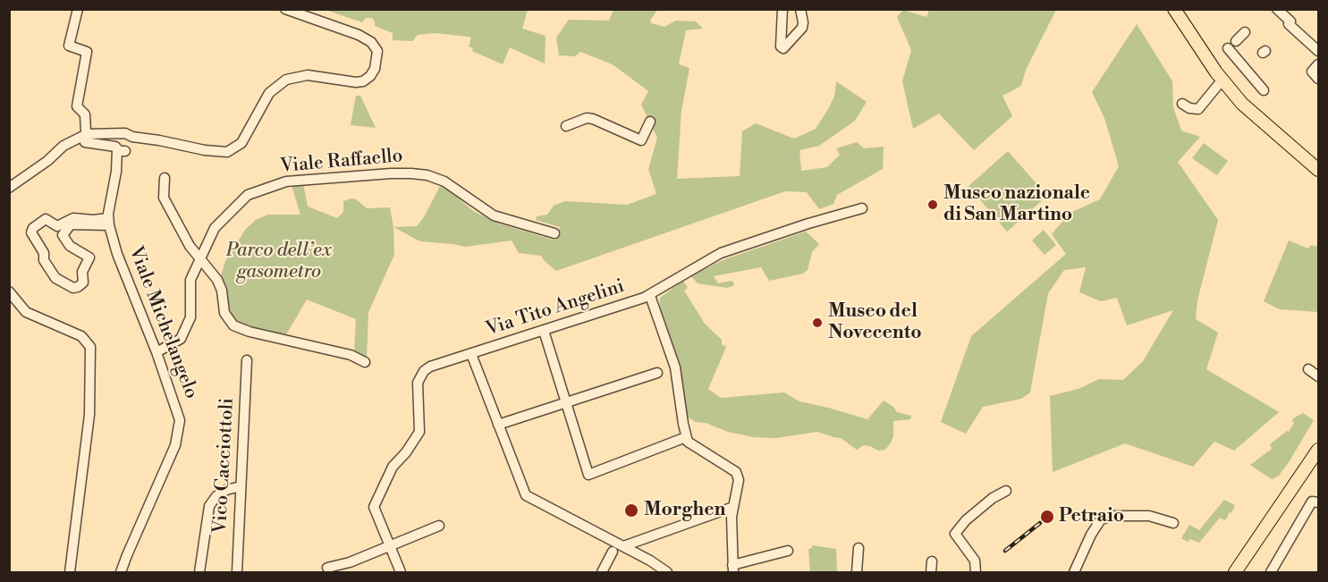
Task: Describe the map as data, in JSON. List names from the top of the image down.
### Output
{
  "streets": {
    "street": [
      "Viale Raffaello",
      "Via Tito Angelini",
      "Viale Michelangelo",
      "Vico Cacciottoli"
    ]
  },
  "crossings": [
    ["Viale Raffaello", "Viale Michelangelo"]
  ],
  "parks": ["Parco dell’ex gasometro"],
  "places": [
    "Museo nazionale di San Martino",
    "Museo del Novecento",
    "Morghen",
    "Petraio"
  ]
}
